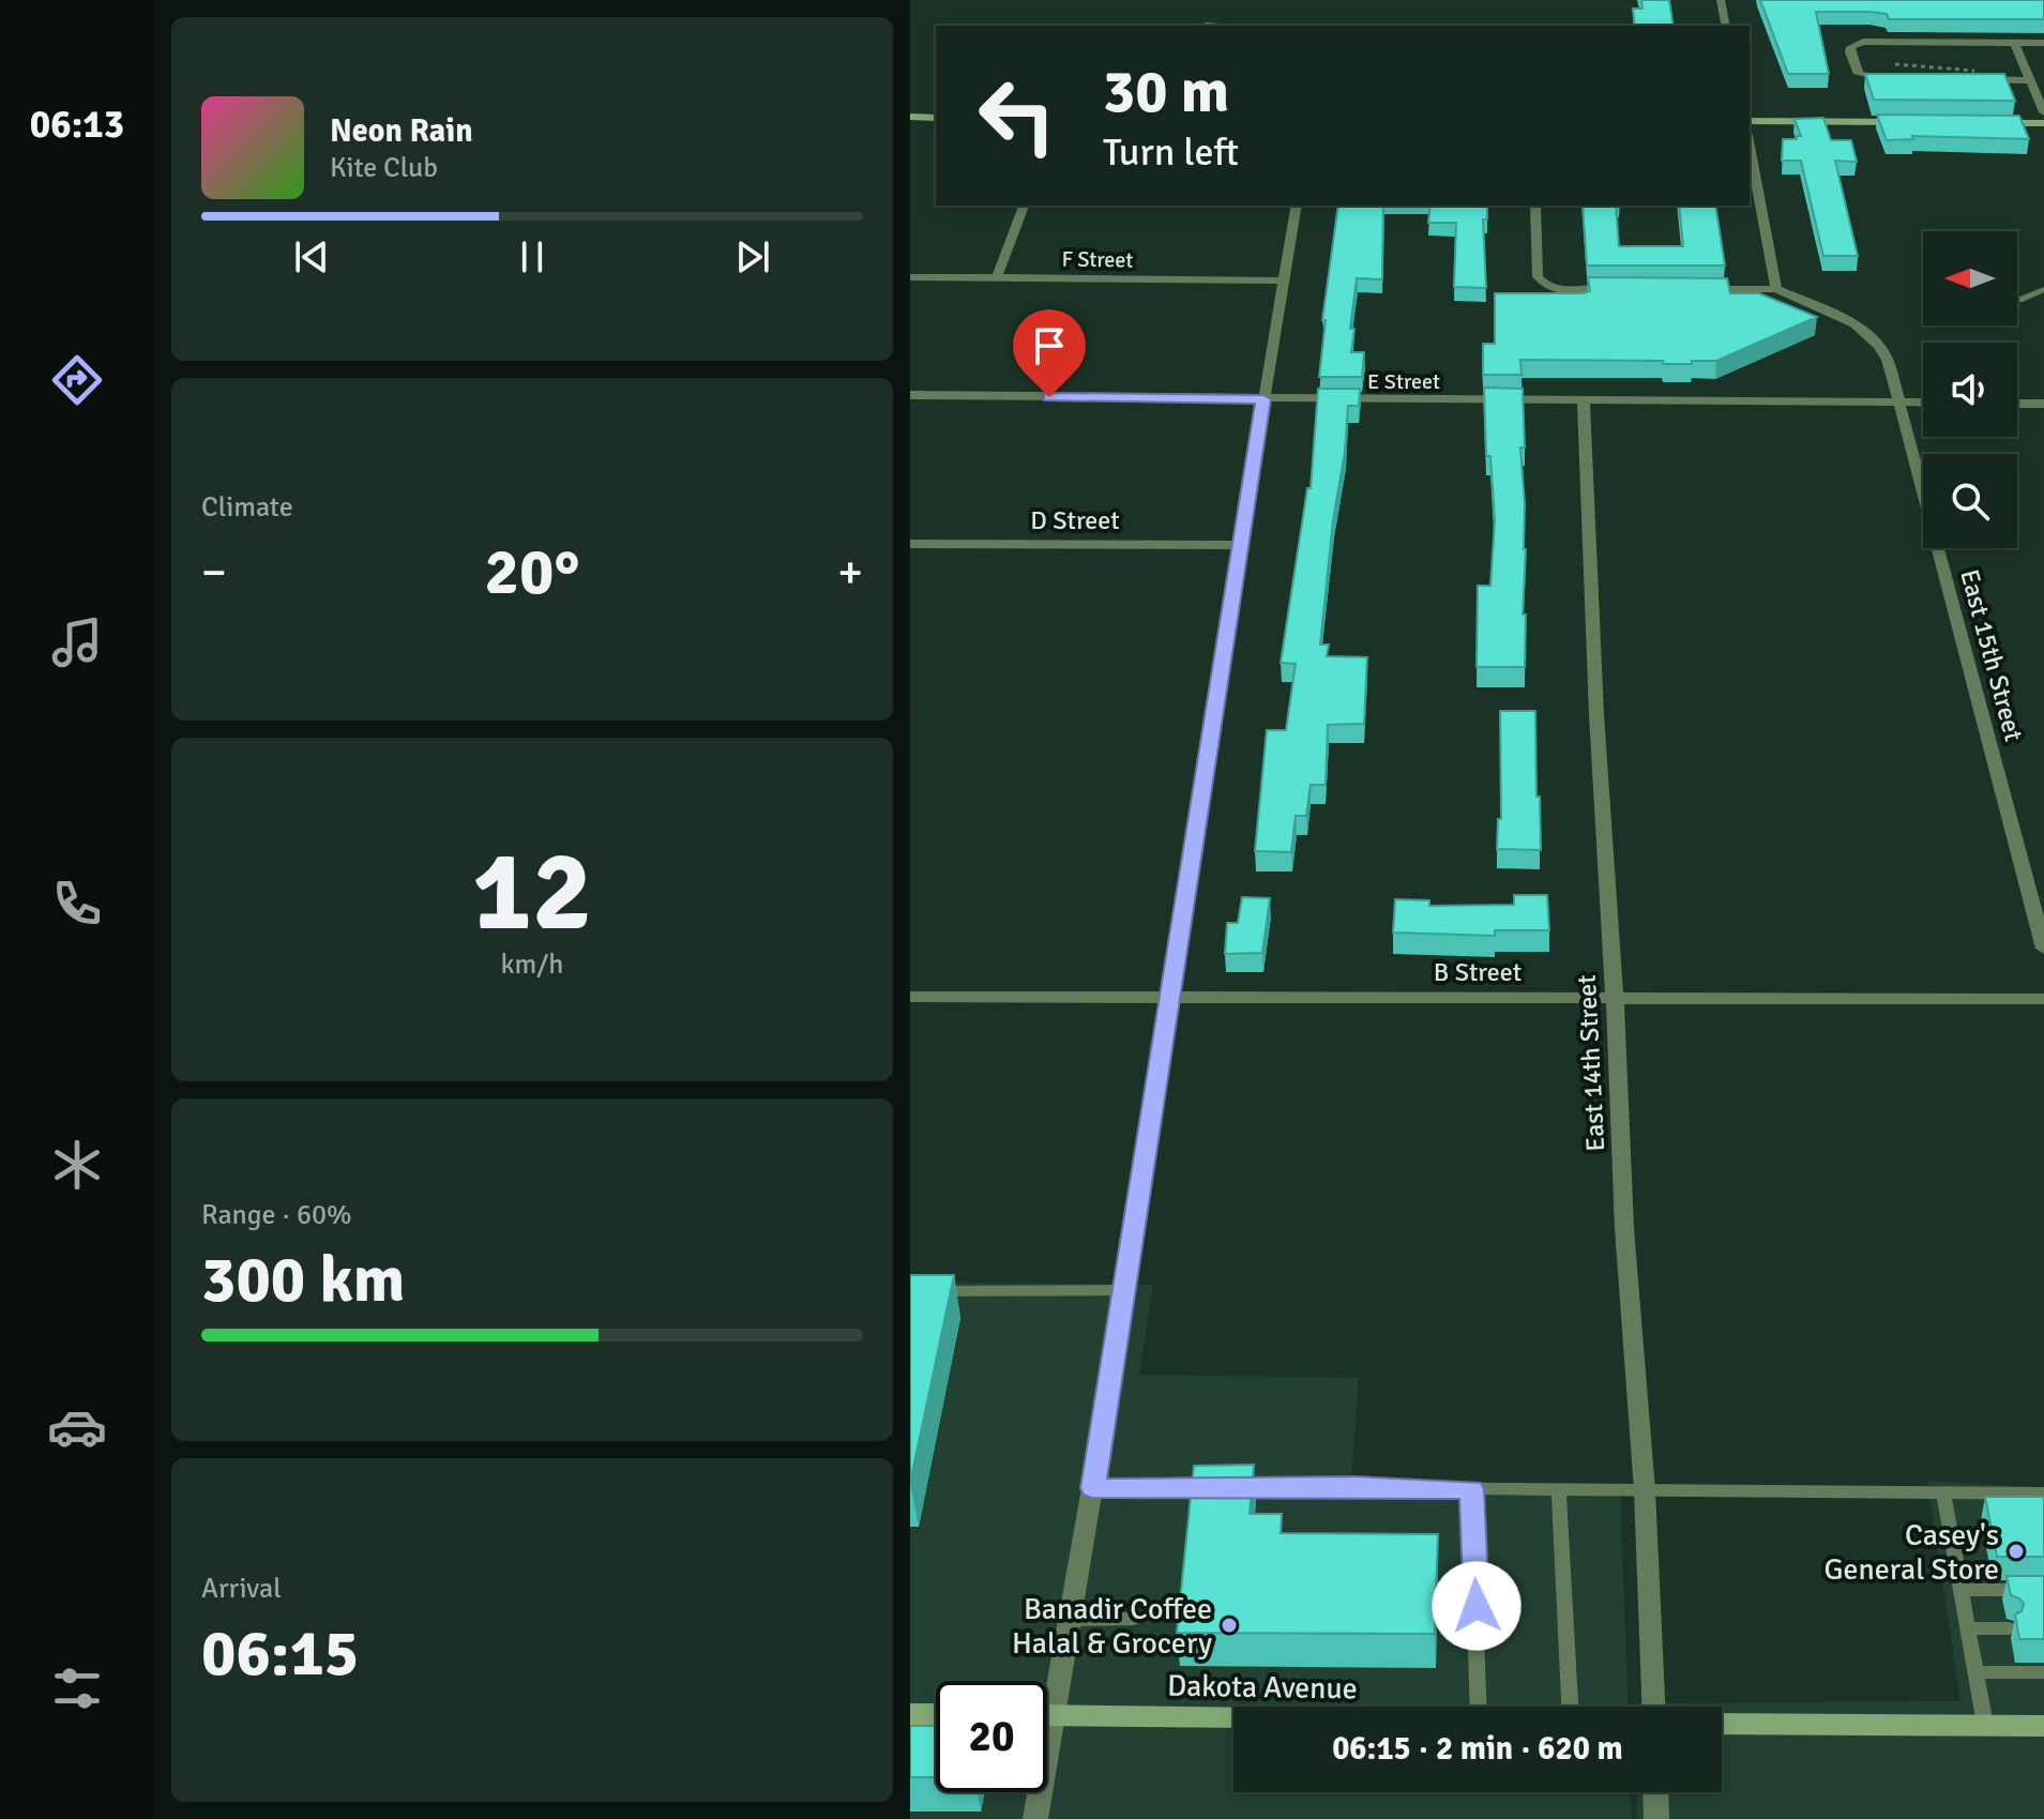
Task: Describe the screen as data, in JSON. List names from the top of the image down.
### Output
{
  "streets": {
    "main road": ["Dakota Avenue"],
    "street": [
      "F Street",
      "E Street",
      "D Street",
      "East 15th Street",
      "B Street",
      "East 14th Street"
    ]
  },
  "crossings": [
    ["E Street", "East 15th Street"],
    ["E Street", "East 14th Street"],
    ["B Street", "East 14th Street"]
  ],
  "places": ["Casey's General Store", "Banadir Coffee Halal & Grocery"],
  "north": "left",
  "page": {
    "tabs": "06:13",
    "turn": ["30 m", "Turn left"],
    "song": ["Neon Rain", "Kite Club"],
    "tile": [
      "Climate",
      ["12", "km/h"],
      ["Range · 60%", "300 km"],
      ["Arrival", "06:15"]
    ],
    "heat": ["−", "20°", "+"],
    "limit": "20",
    "trip": "06:15 · 2 min · 620 m"
  }
}
